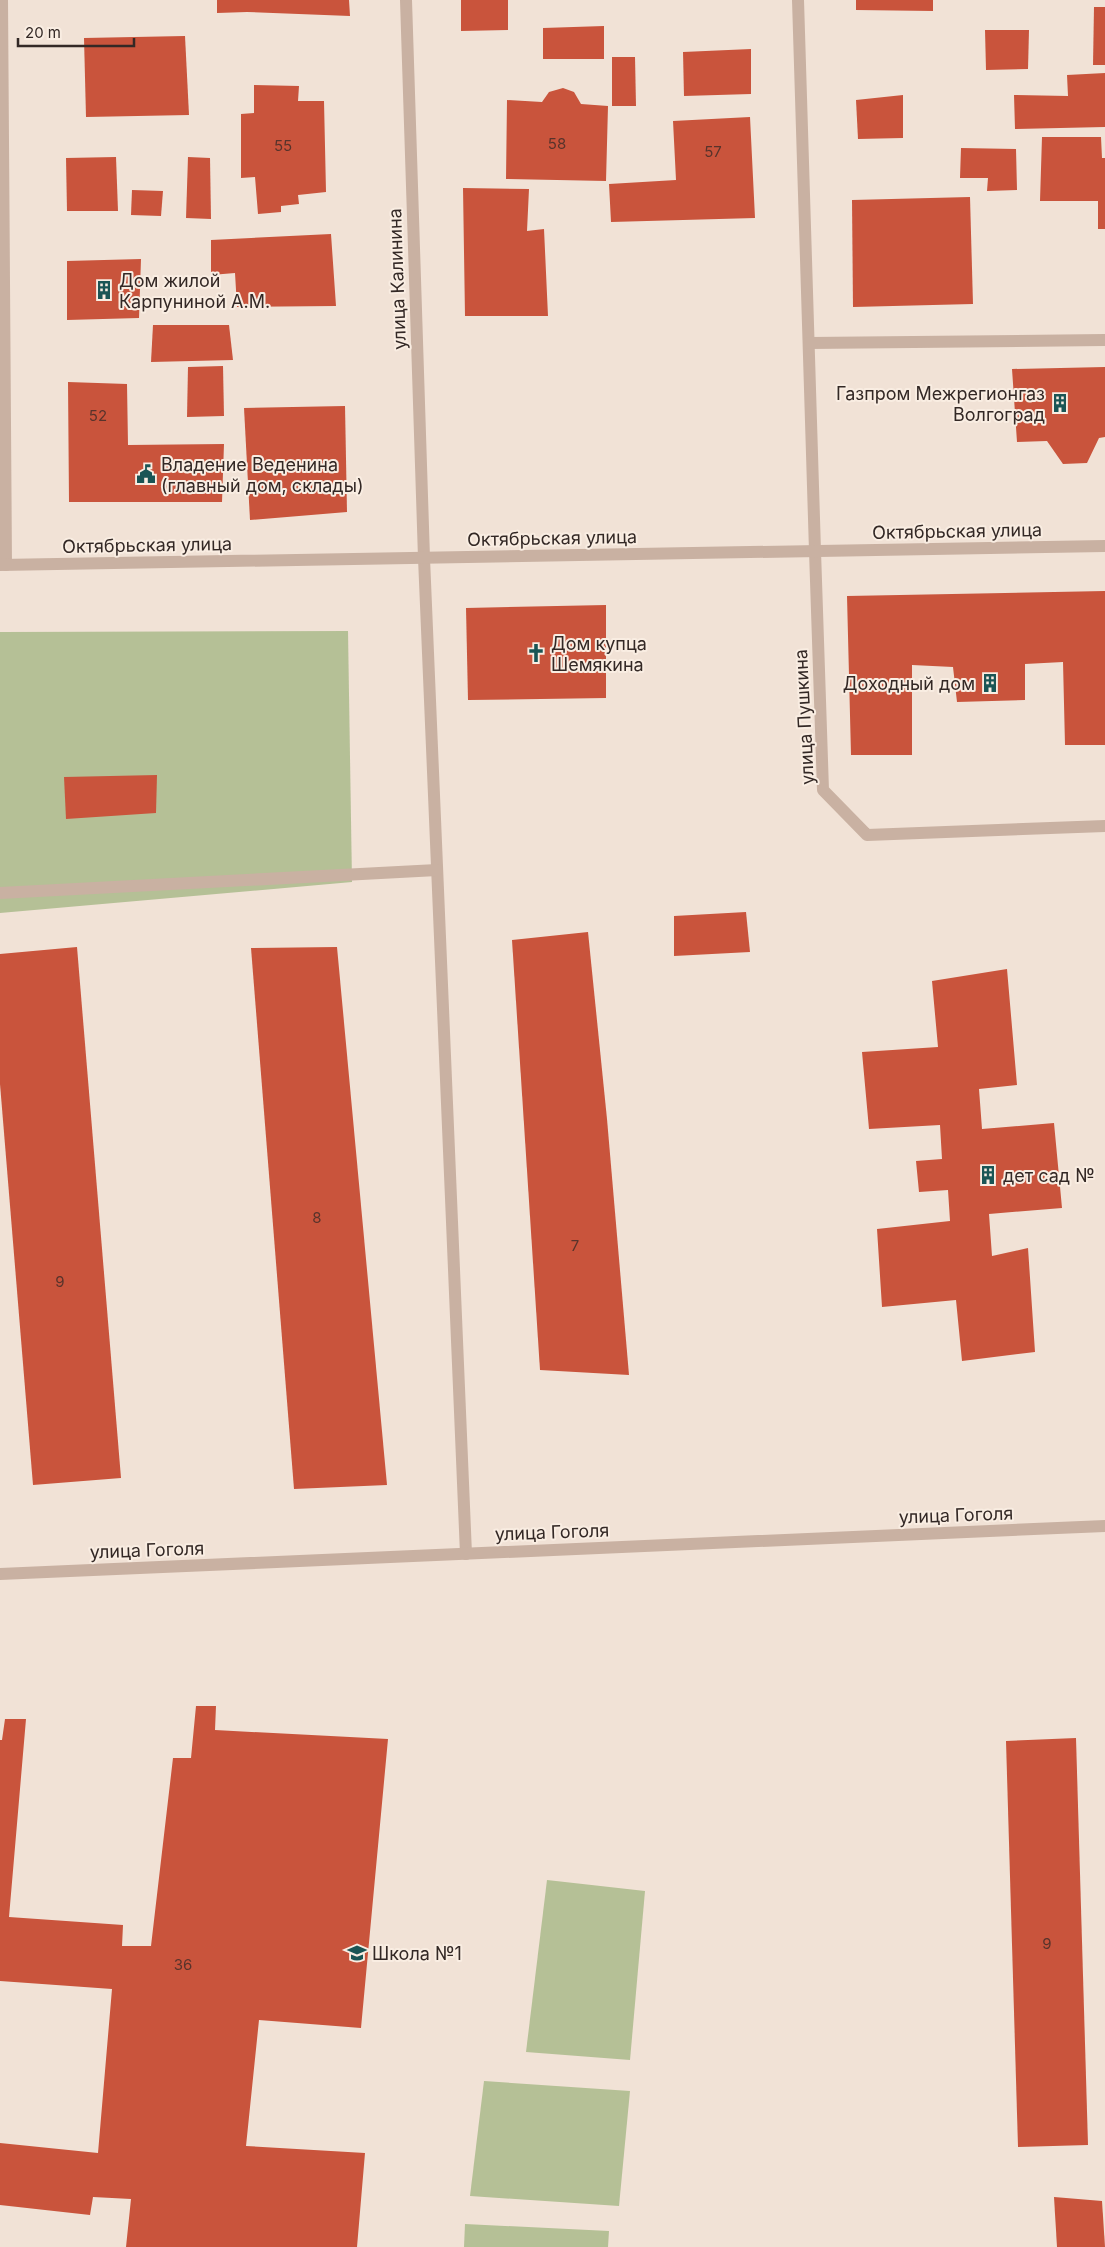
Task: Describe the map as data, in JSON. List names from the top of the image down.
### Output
{
  "streets": {
    "street": [
      "улица Калинина",
      "Октябрьская улица",
      "улица Пушкина",
      "улица Гоголя"
    ]
  },
  "crossings": [
    ["улица Калинина", "Октябрьская улица"],
    ["улица Калинина", "улица Гоголя"],
    ["Октябрьская улица", "улица Пушкина"]
  ],
  "places": {
    "building": [
      "Дом жилой Карпуниной А.М.",
      "Газпром Межрегионгаз Волгоград",
      "Доходный дом",
      "дет сад №"
    ],
    "public building": ["Владение Веденина (главный дом, склады)"],
    "church": ["Дом купца Шемякина"],
    "school or university": ["Школа №1"]
  },
  "house_numbers": [
    "58",
    "55",
    "57",
    "52",
    "8",
    "7",
    "9",
    "9",
    "36"
  ],
  "scale_bar": "20 m"
}
